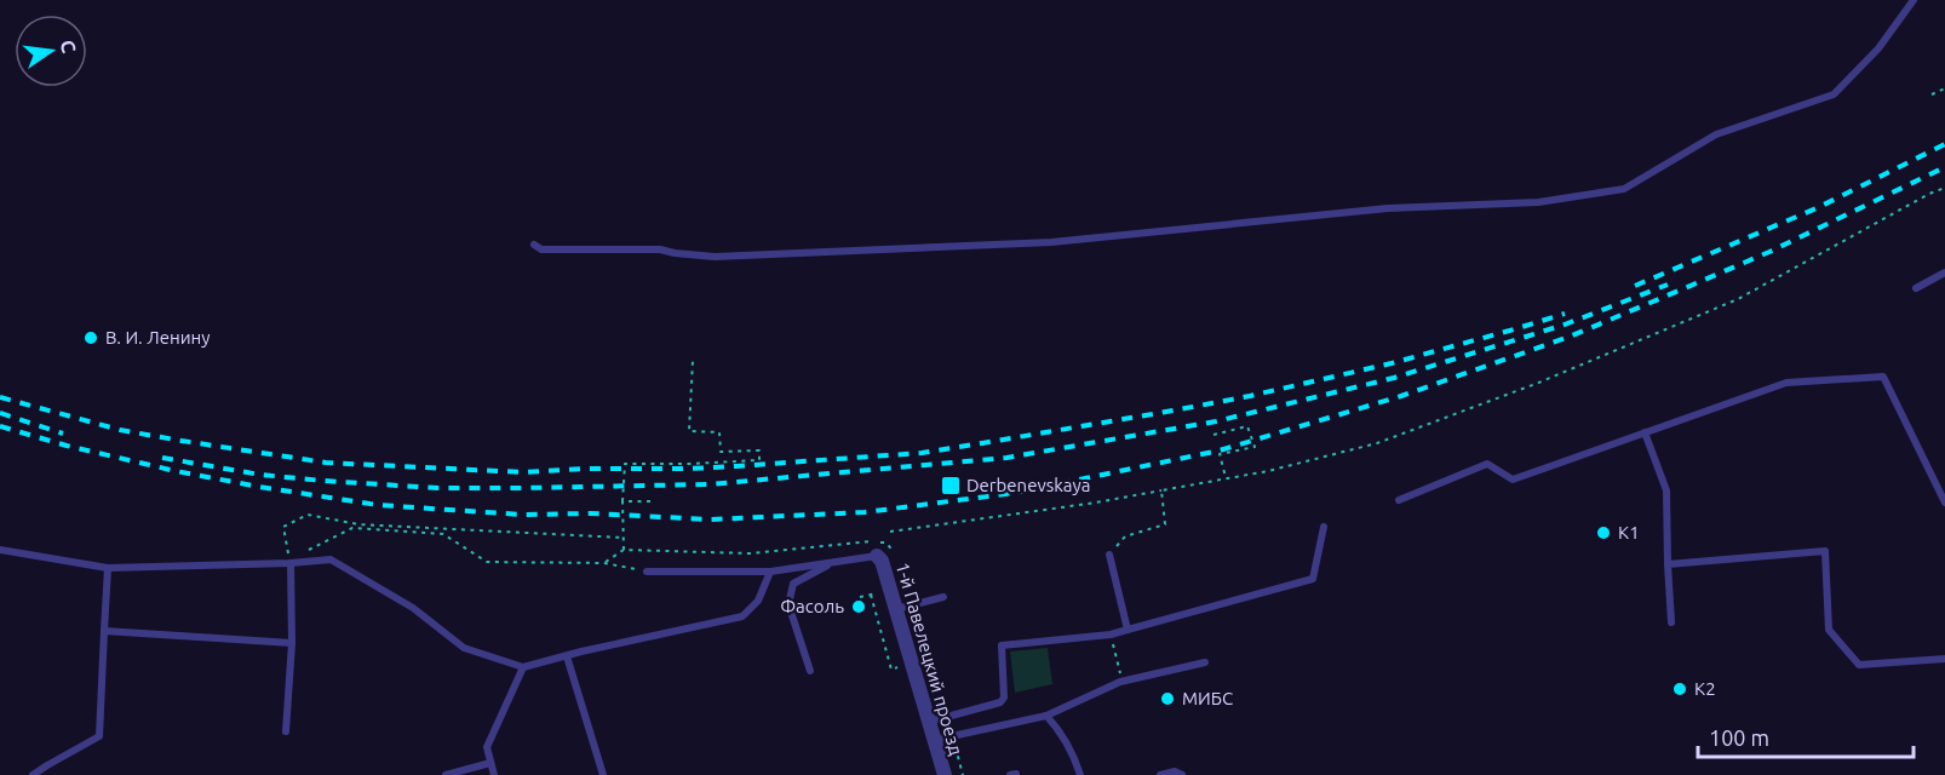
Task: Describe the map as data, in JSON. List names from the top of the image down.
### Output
{
  "streets": {
    "street": ["1-й Павелецкий проезд"]
  },
  "places": {
    "other": [
      "В. И. Ленину",
      "К1",
      "Фасоль",
      "К2",
      "МИБС"
    ],
    "transit": ["Derbenevskaya"]
  },
  "scale_bar": "100 m",
  "north": "right"
}
